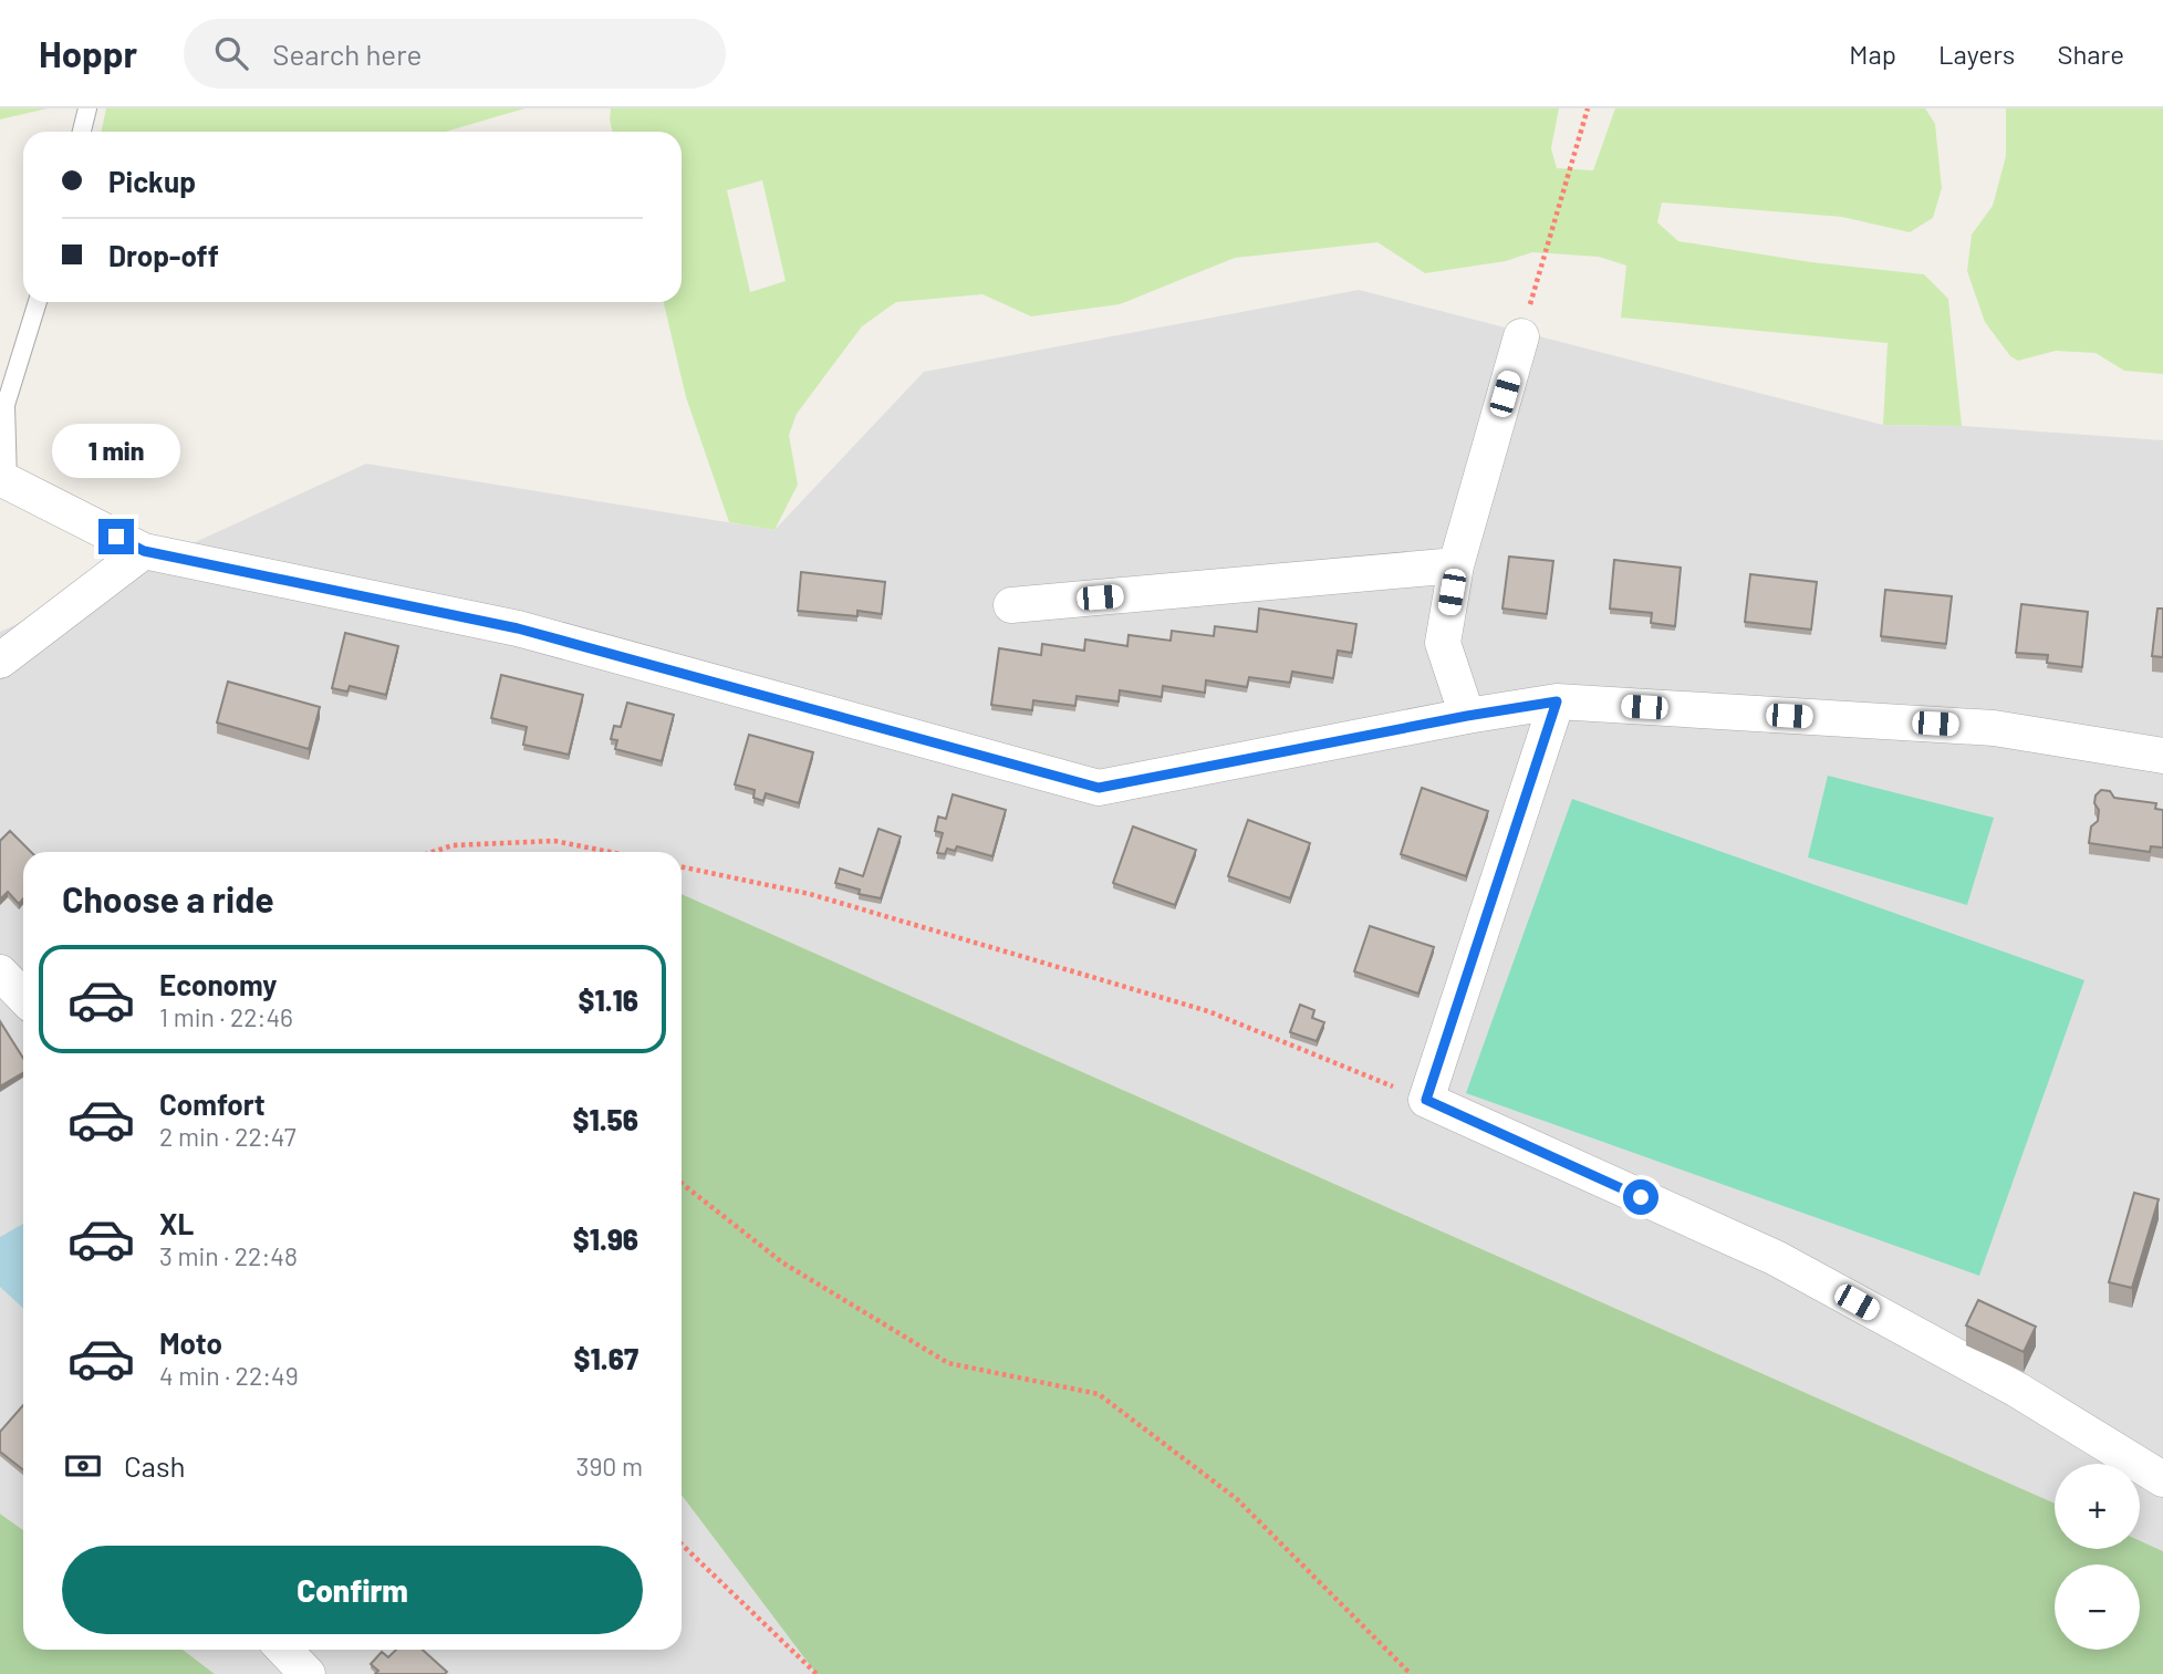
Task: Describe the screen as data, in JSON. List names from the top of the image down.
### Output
{
  "page": {
    "header": "Hoppr",
    "search": "Search here",
    "nav": ["Map", "Layers", "Share"],
    "banner": ["Pickup", "Drop-off"],
    "bubble": "1 min",
    "heading": "Choose a ride",
    "list": [
      {
        "name": "Economy",
        "note": "1 min · 22:46",
        "value": "$1.16"
      },
      {
        "name": "Comfort",
        "note": "2 min · 22:47",
        "value": "$1.56"
      },
      {
        "name": "XL",
        "note": "3 min · 22:48",
        "value": "$1.96"
      },
      {
        "name": "Moto",
        "note": "4 min · 22:49",
        "value": "$1.67"
      }
    ],
    "pay": ["Cash", "390 m"],
    "map_buttons": ["+", "−"],
    "buttons": "Confirm"
  }
}
